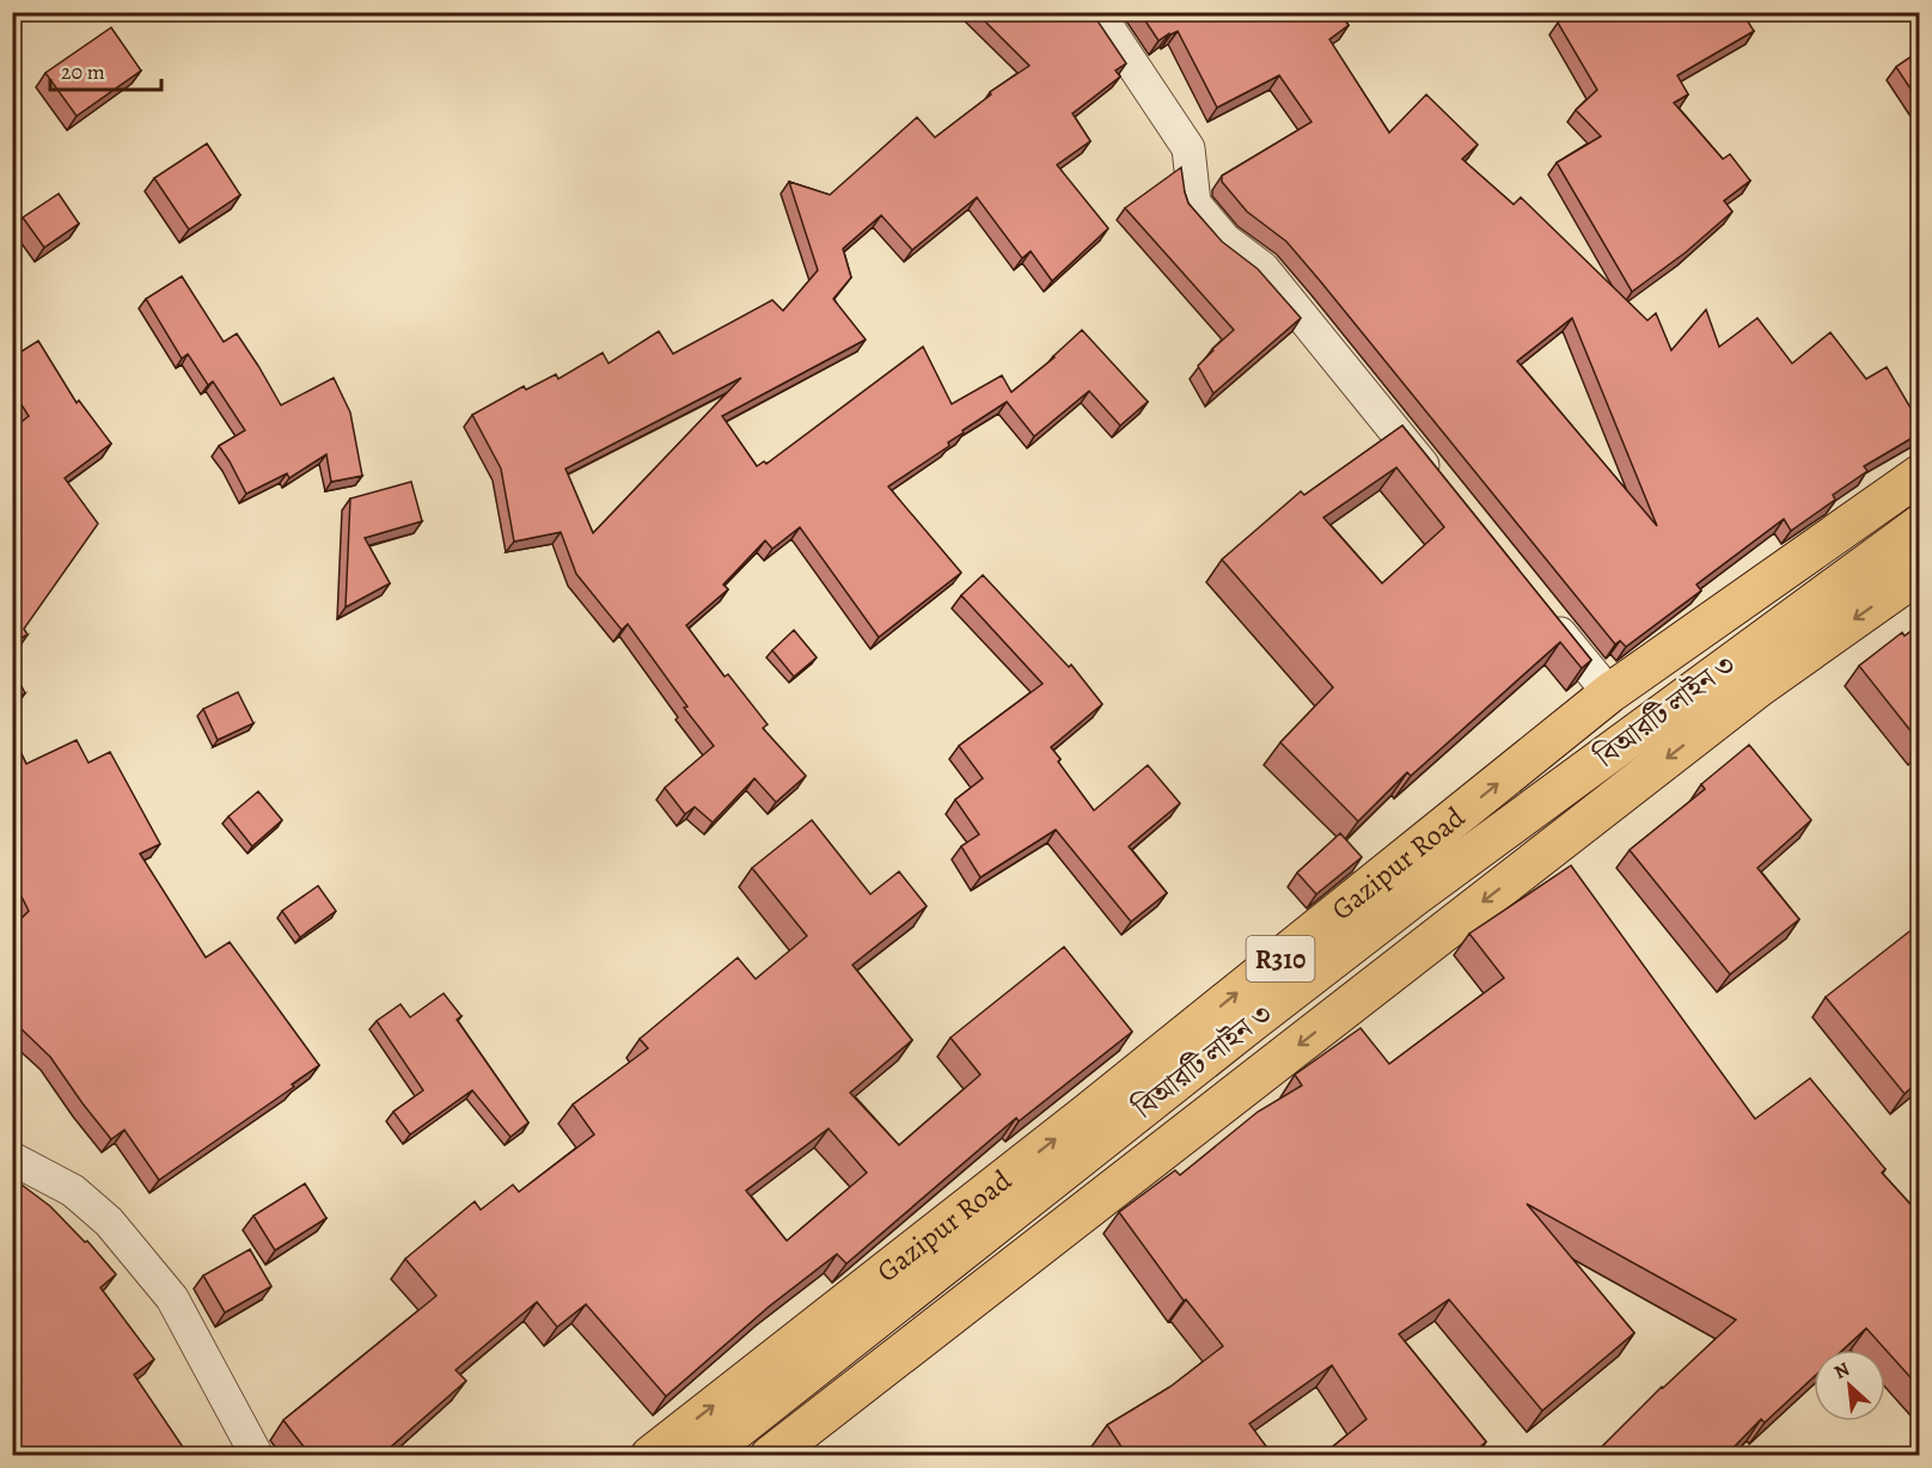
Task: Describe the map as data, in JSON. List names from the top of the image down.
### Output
{
  "streets": {
    "main road": ["বিআরটি লাইন ৩", "Gazipur Road", "R310"]
  },
  "scale_bar": "20 m",
  "north": "top left"
}
